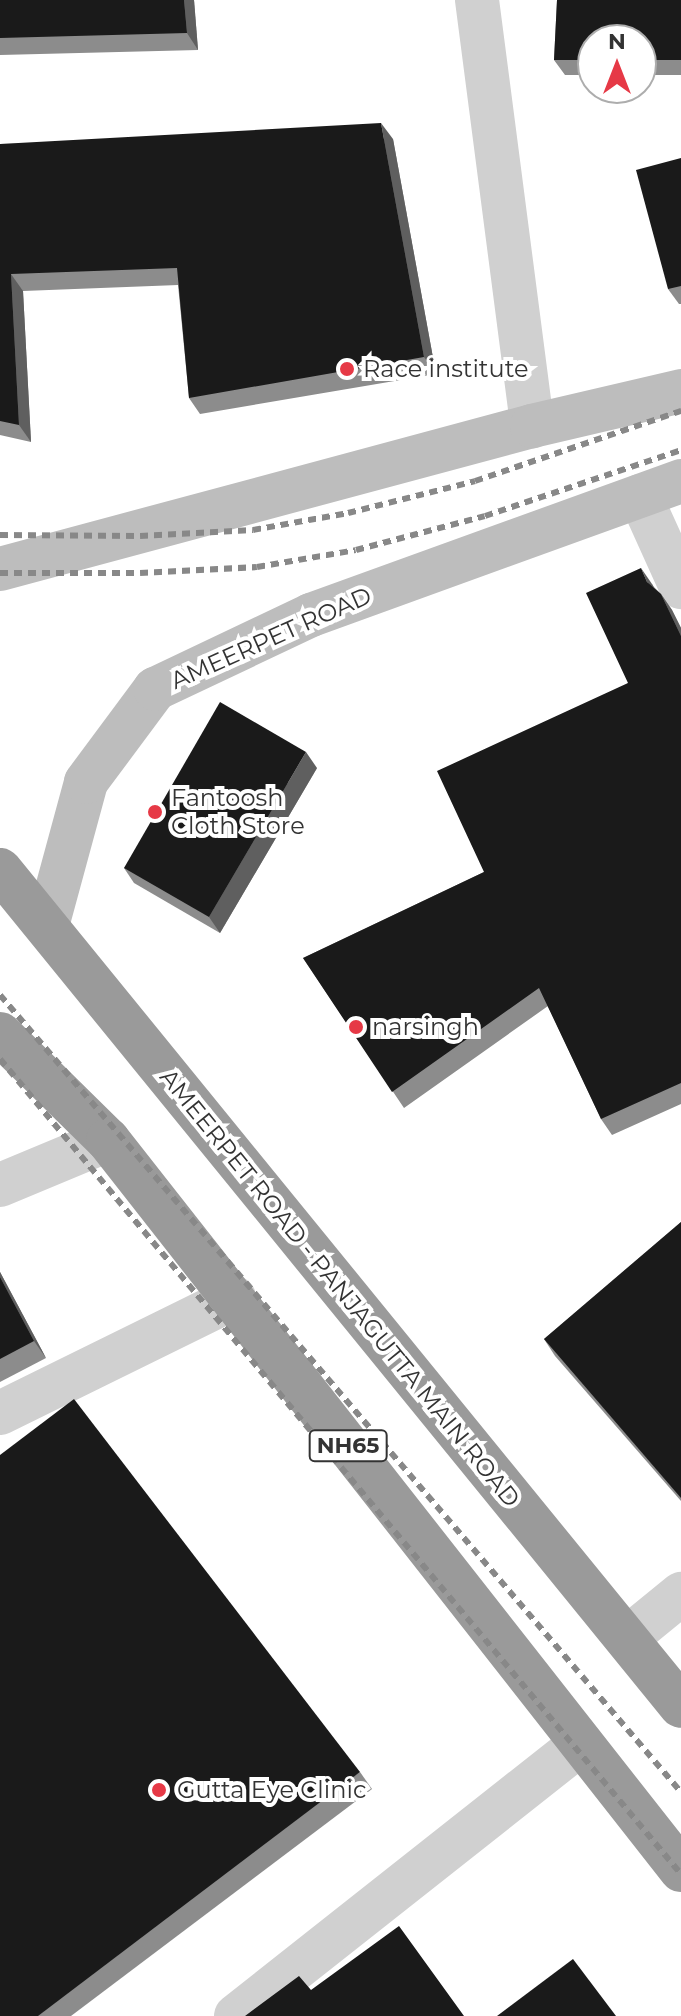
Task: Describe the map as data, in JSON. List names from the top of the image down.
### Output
{
  "streets": {
    "highway": ["AMEERPET ROAD - PANJAGUTTA MAIN ROAD", "NH65"],
    "main road": ["AMEERPET ROAD"]
  },
  "crossings": [
    ["AMEERPET ROAD", "AMEERPET ROAD - PANJAGUTTA MAIN ROAD"]
  ],
  "places": [
    "Race institute",
    "Fantoosh Cloth Store",
    "narsingh",
    "Gutta Eye Clinic"
  ],
  "north": "top"
}
